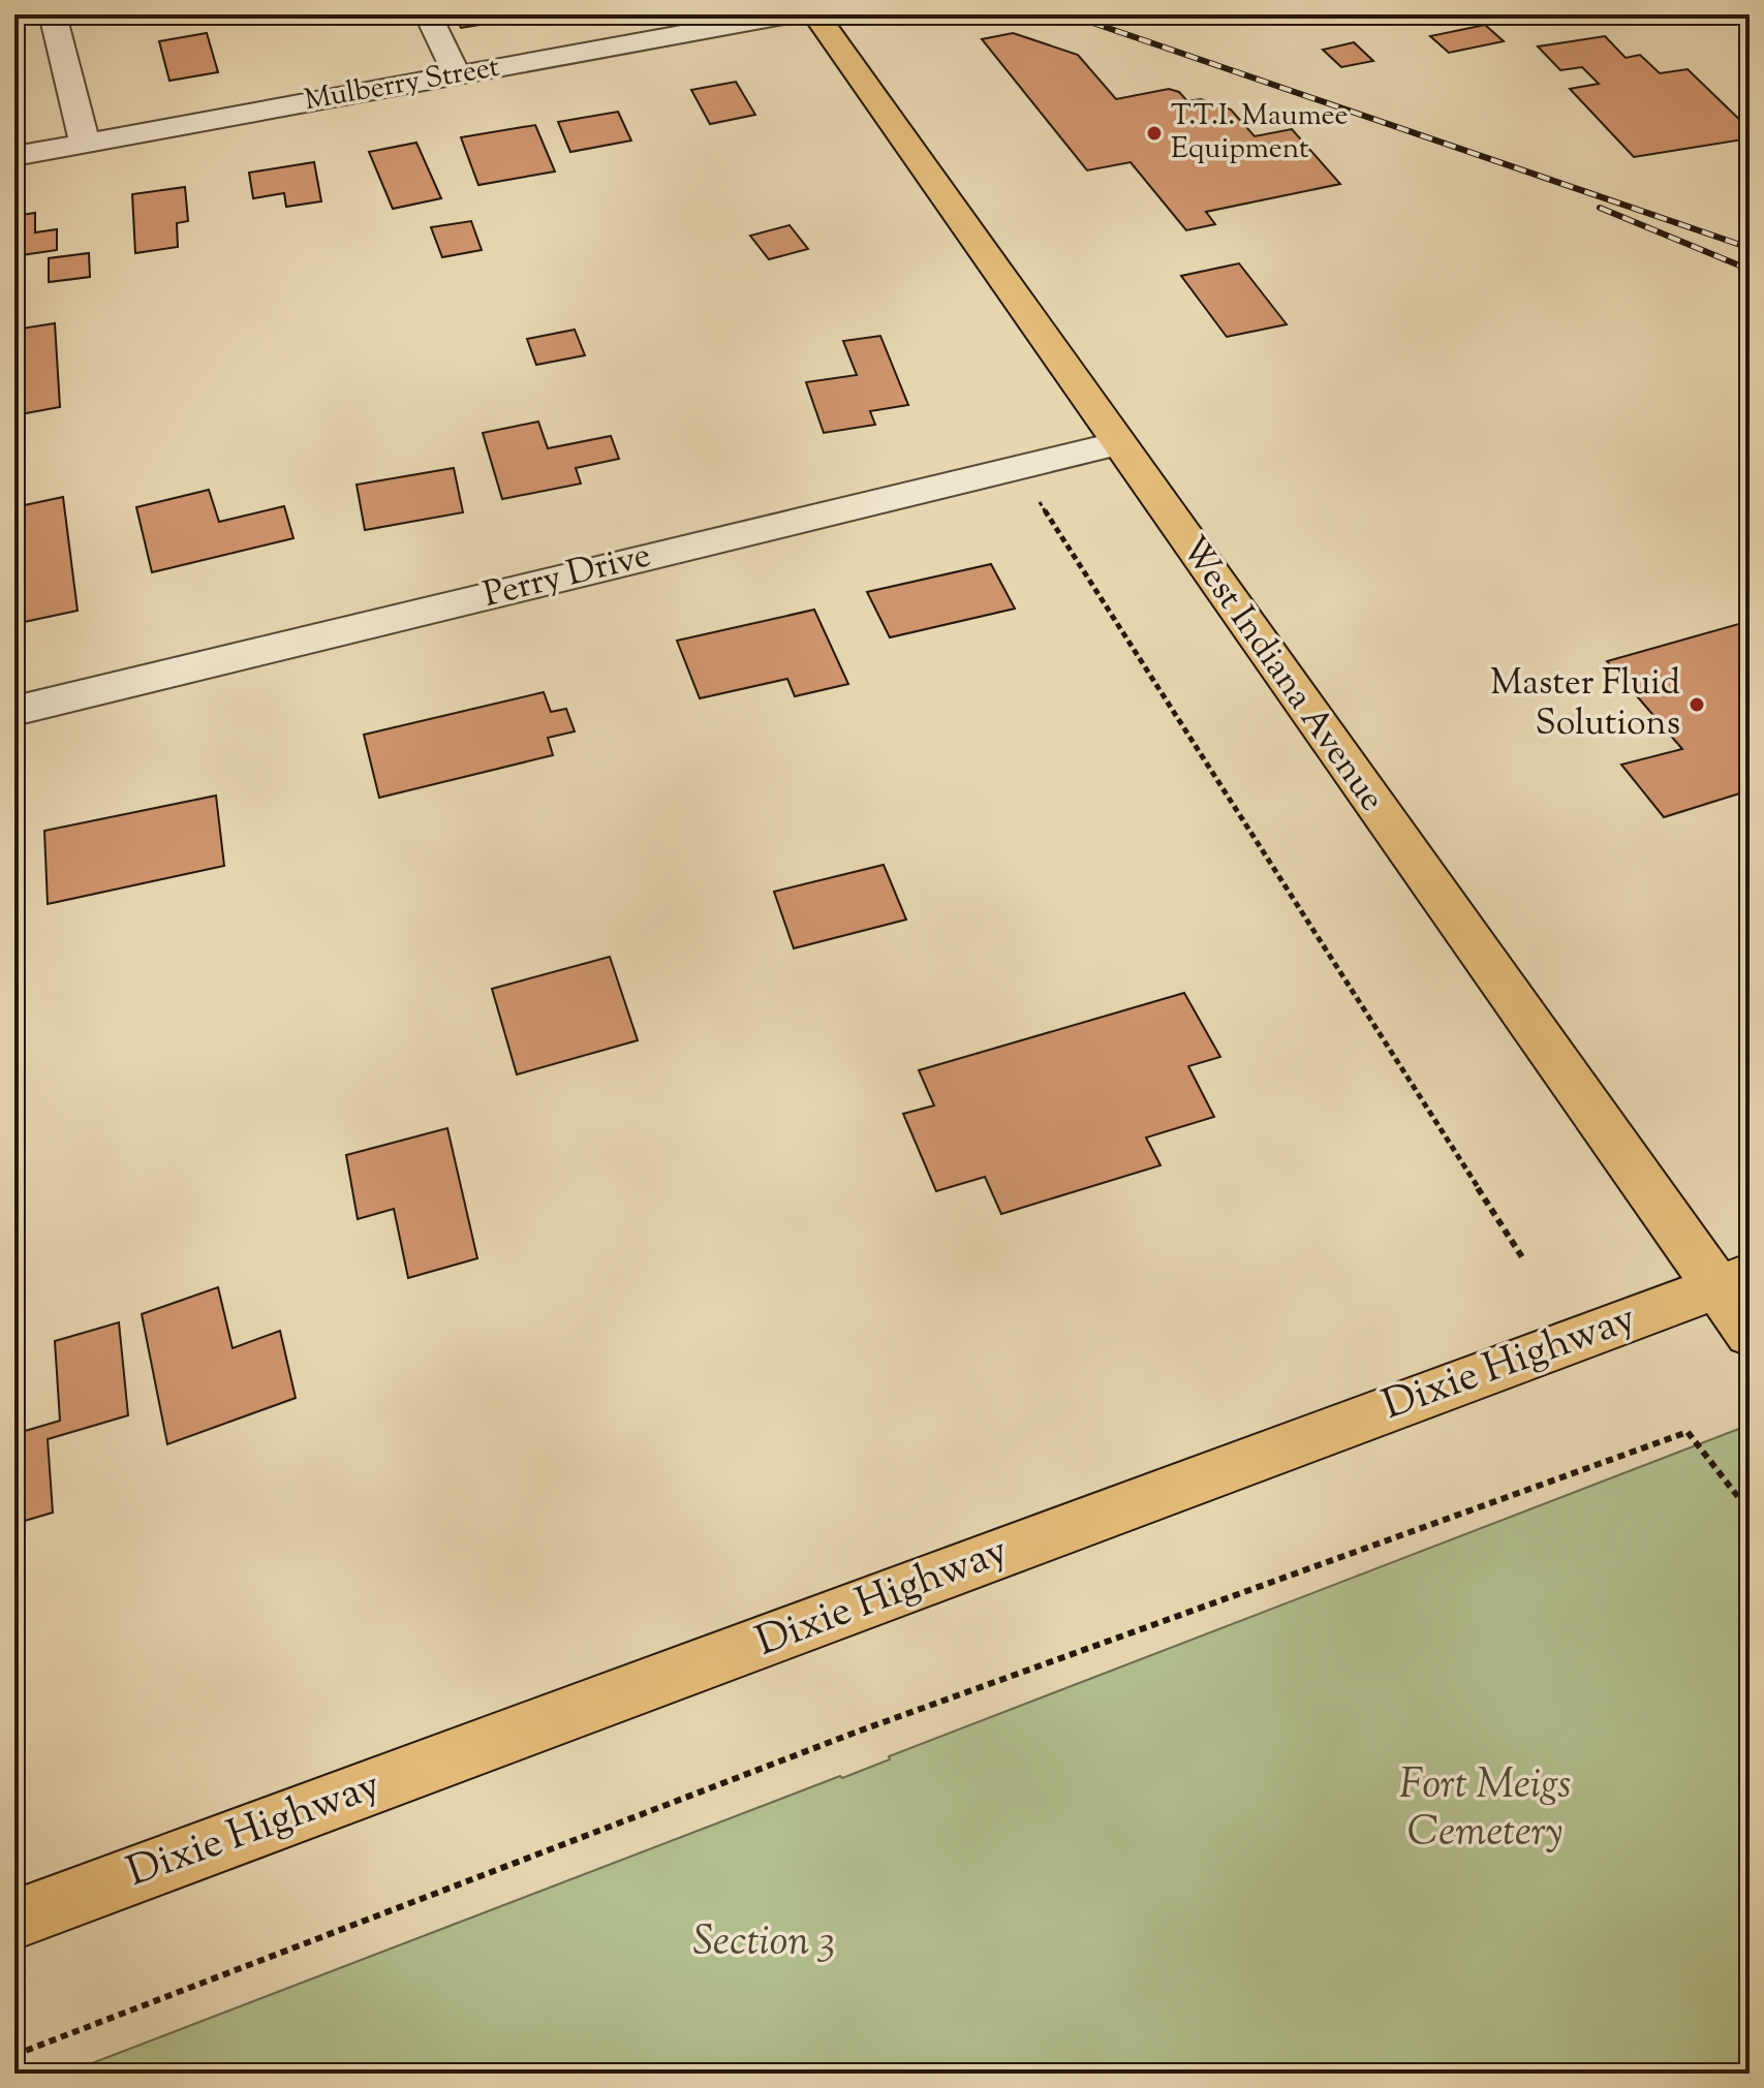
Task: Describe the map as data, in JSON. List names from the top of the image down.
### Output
{
  "streets": {
    "main road": ["West Indiana Avenue", "Dixie Highway"],
    "street": ["Mulberry Street", "Perry Drive"]
  },
  "crossings": [
    ["Perry Drive", "West Indiana Avenue"],
    ["West Indiana Avenue", "Dixie Highway"]
  ],
  "parks": ["Fort Meigs Cemetery", "Section 3"],
  "places": ["T.T.I. Maumee Equipment", "Master Fluid Solutions"]
}
